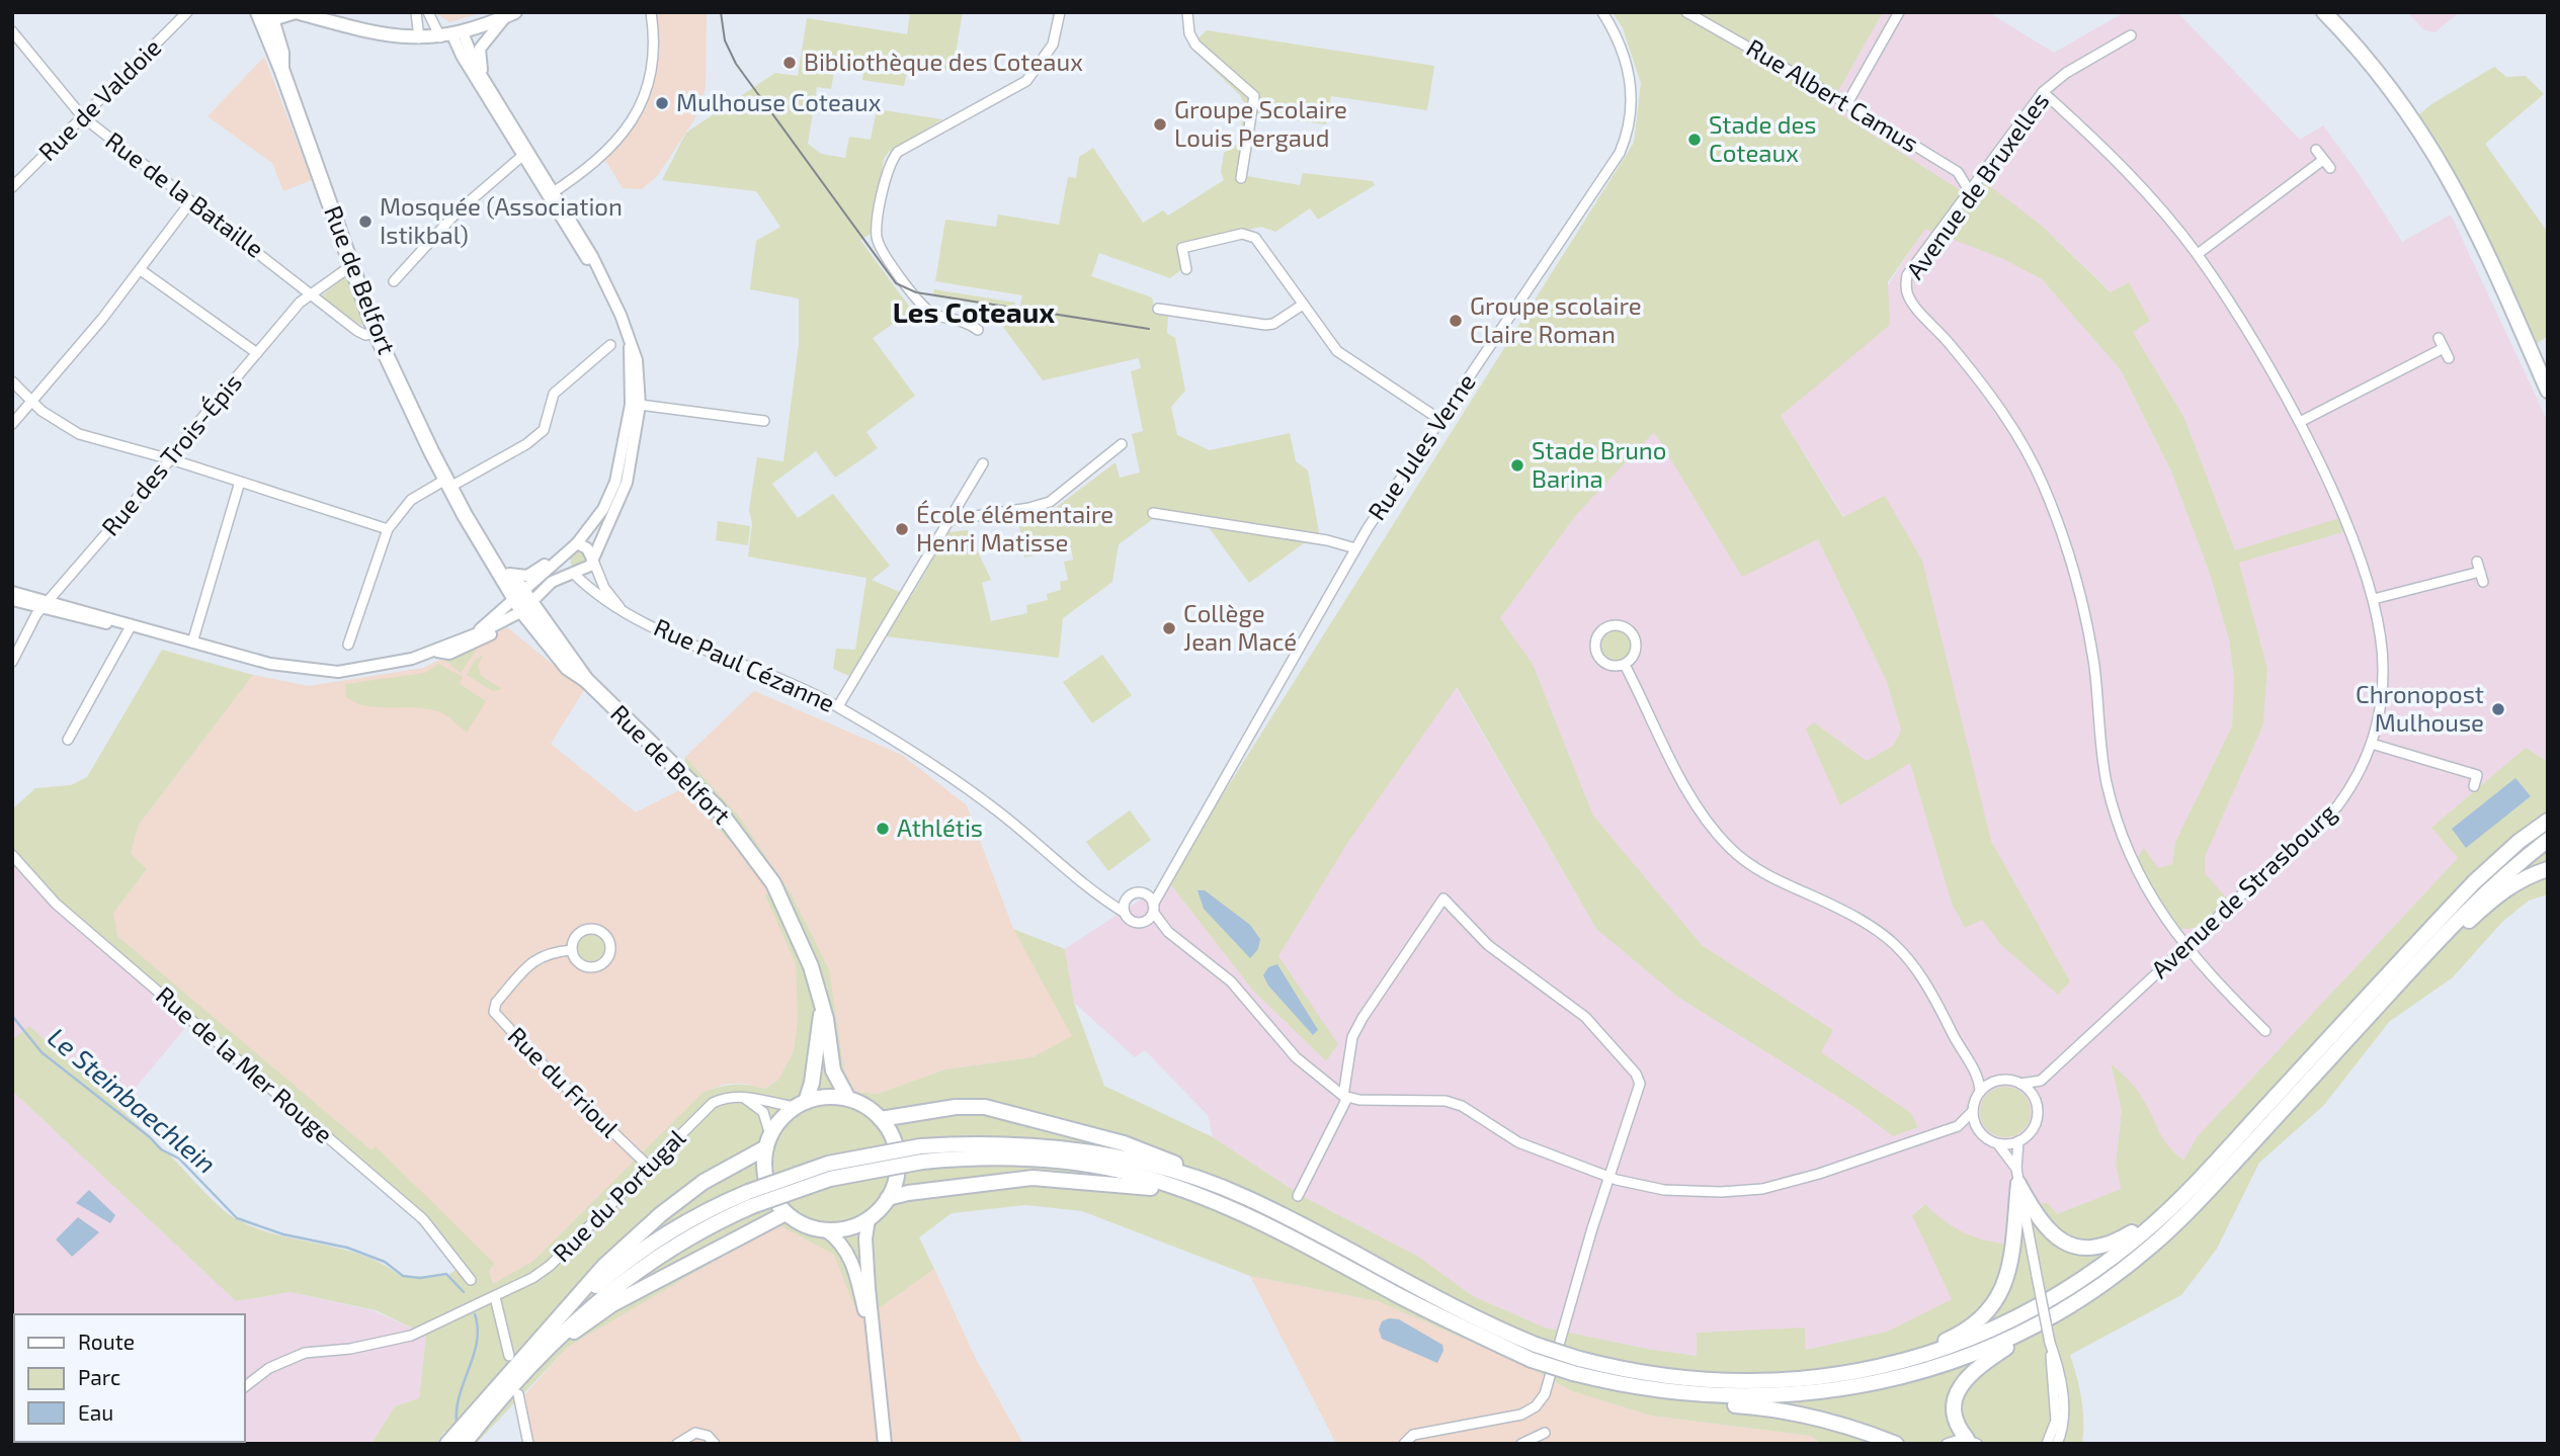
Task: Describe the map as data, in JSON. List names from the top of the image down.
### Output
{
  "streets": {
    "main road": ["Rue de Belfort"],
    "street": [
      "Rue Albert Camus",
      "Rue de Valdoie",
      "Avenue de Bruxelles",
      "Rue de la Bataille",
      "Rue Jules Verne",
      "Rue des Trois-Épis",
      "Rue Paul Cézanne",
      "Avenue de Strasbourg",
      "Rue de la Mer Rouge",
      "Rue du Frioul",
      "Rue du Portugal"
    ]
  },
  "crossings": [
    ["Rue Albert Camus", "Avenue de Bruxelles"],
    ["Rue de Valdoie", "Rue de la Bataille"],
    ["Avenue de Bruxelles", "Avenue de Strasbourg"],
    ["Rue de la Bataille", "Rue de Belfort"],
    ["Rue de la Bataille", "Rue des Trois-Épis"],
    ["Rue de Belfort", "Rue des Trois-Épis"],
    ["Rue de Belfort", "Rue du Portugal"],
    ["Rue Jules Verne", "Rue Paul Cézanne"],
    ["Rue du Frioul", "Rue du Portugal"]
  ],
  "districts": ["Les Coteaux"],
  "water": ["Le Steinbaechlein"],
  "places": [
    "Bibliothèque des Coteaux",
    "Mulhouse Coteaux",
    "Groupe Scolaire Louis Pergaud",
    "Stade des Coteaux",
    "Mosquée (Association Istikbal)",
    "Groupe scolaire Claire Roman",
    "Stade Bruno Barina",
    "École élémentaire Henri Matisse",
    "Collège Jean Macé",
    "Chronopost Mulhouse",
    "Athlétis"
  ],
  "legend": ["Route", "Parc", "Eau"]
}
